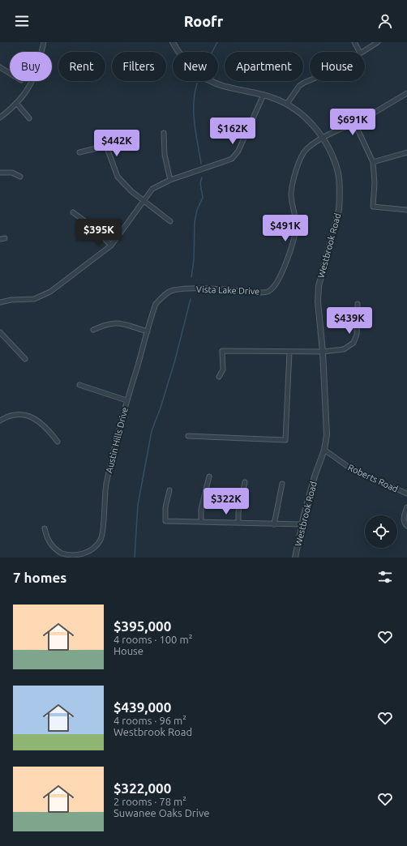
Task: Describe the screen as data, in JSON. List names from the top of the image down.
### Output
{
  "streets": {
    "street": [
      "Westbrook Road",
      "Vista Lake Drive",
      "Austin Hills Drive",
      "Roberts Road"
    ]
  },
  "crossings": [
    ["Westbrook Road", "Vista Lake Drive"],
    ["Westbrook Road", "Roberts Road"],
    ["Vista Lake Drive", "Austin Hills Drive"]
  ],
  "page": {
    "header": "Roofr",
    "chip": [
      "Buy",
      "Rent",
      "Filters",
      "New",
      "Apartment",
      "House"
    ],
    "price": [
      "$691K",
      "$162K",
      "$442K",
      "$491K",
      "$395K",
      "$439K",
      "$322K"
    ],
    "heading": "7 homes",
    "list": [
      {
        "name": "$395,000",
        "note": "4 rooms · 100 m² · House"
      },
      {
        "name": "$439,000",
        "note": "4 rooms · 96 m² · Westbrook Road"
      },
      {
        "name": "$322,000",
        "note": "2 rooms · 78 m² · Suwanee Oaks Drive"
      }
    ]
  }
}
